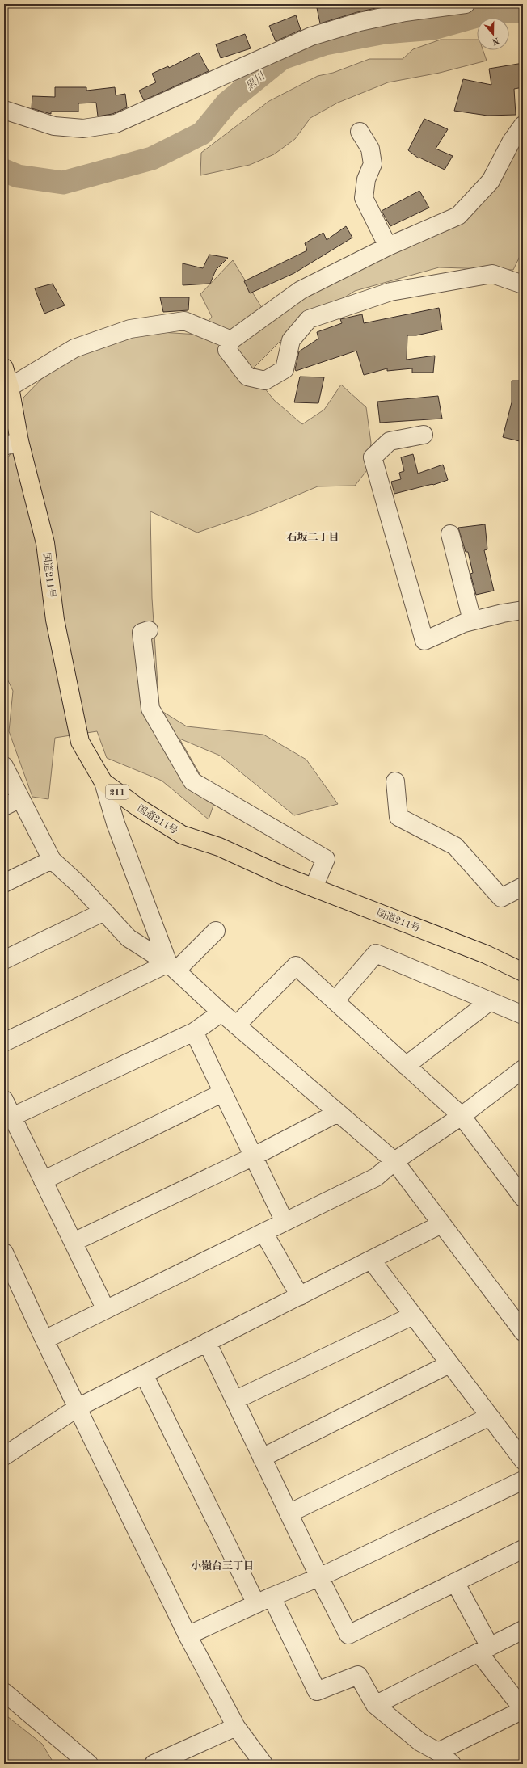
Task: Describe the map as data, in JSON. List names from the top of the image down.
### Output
{
  "streets": {
    "highway": ["国道211号", "211"]
  },
  "districts": ["石坂二丁目", "小嶺台三丁目"],
  "water": ["黒川"],
  "north": "bottom"
}
